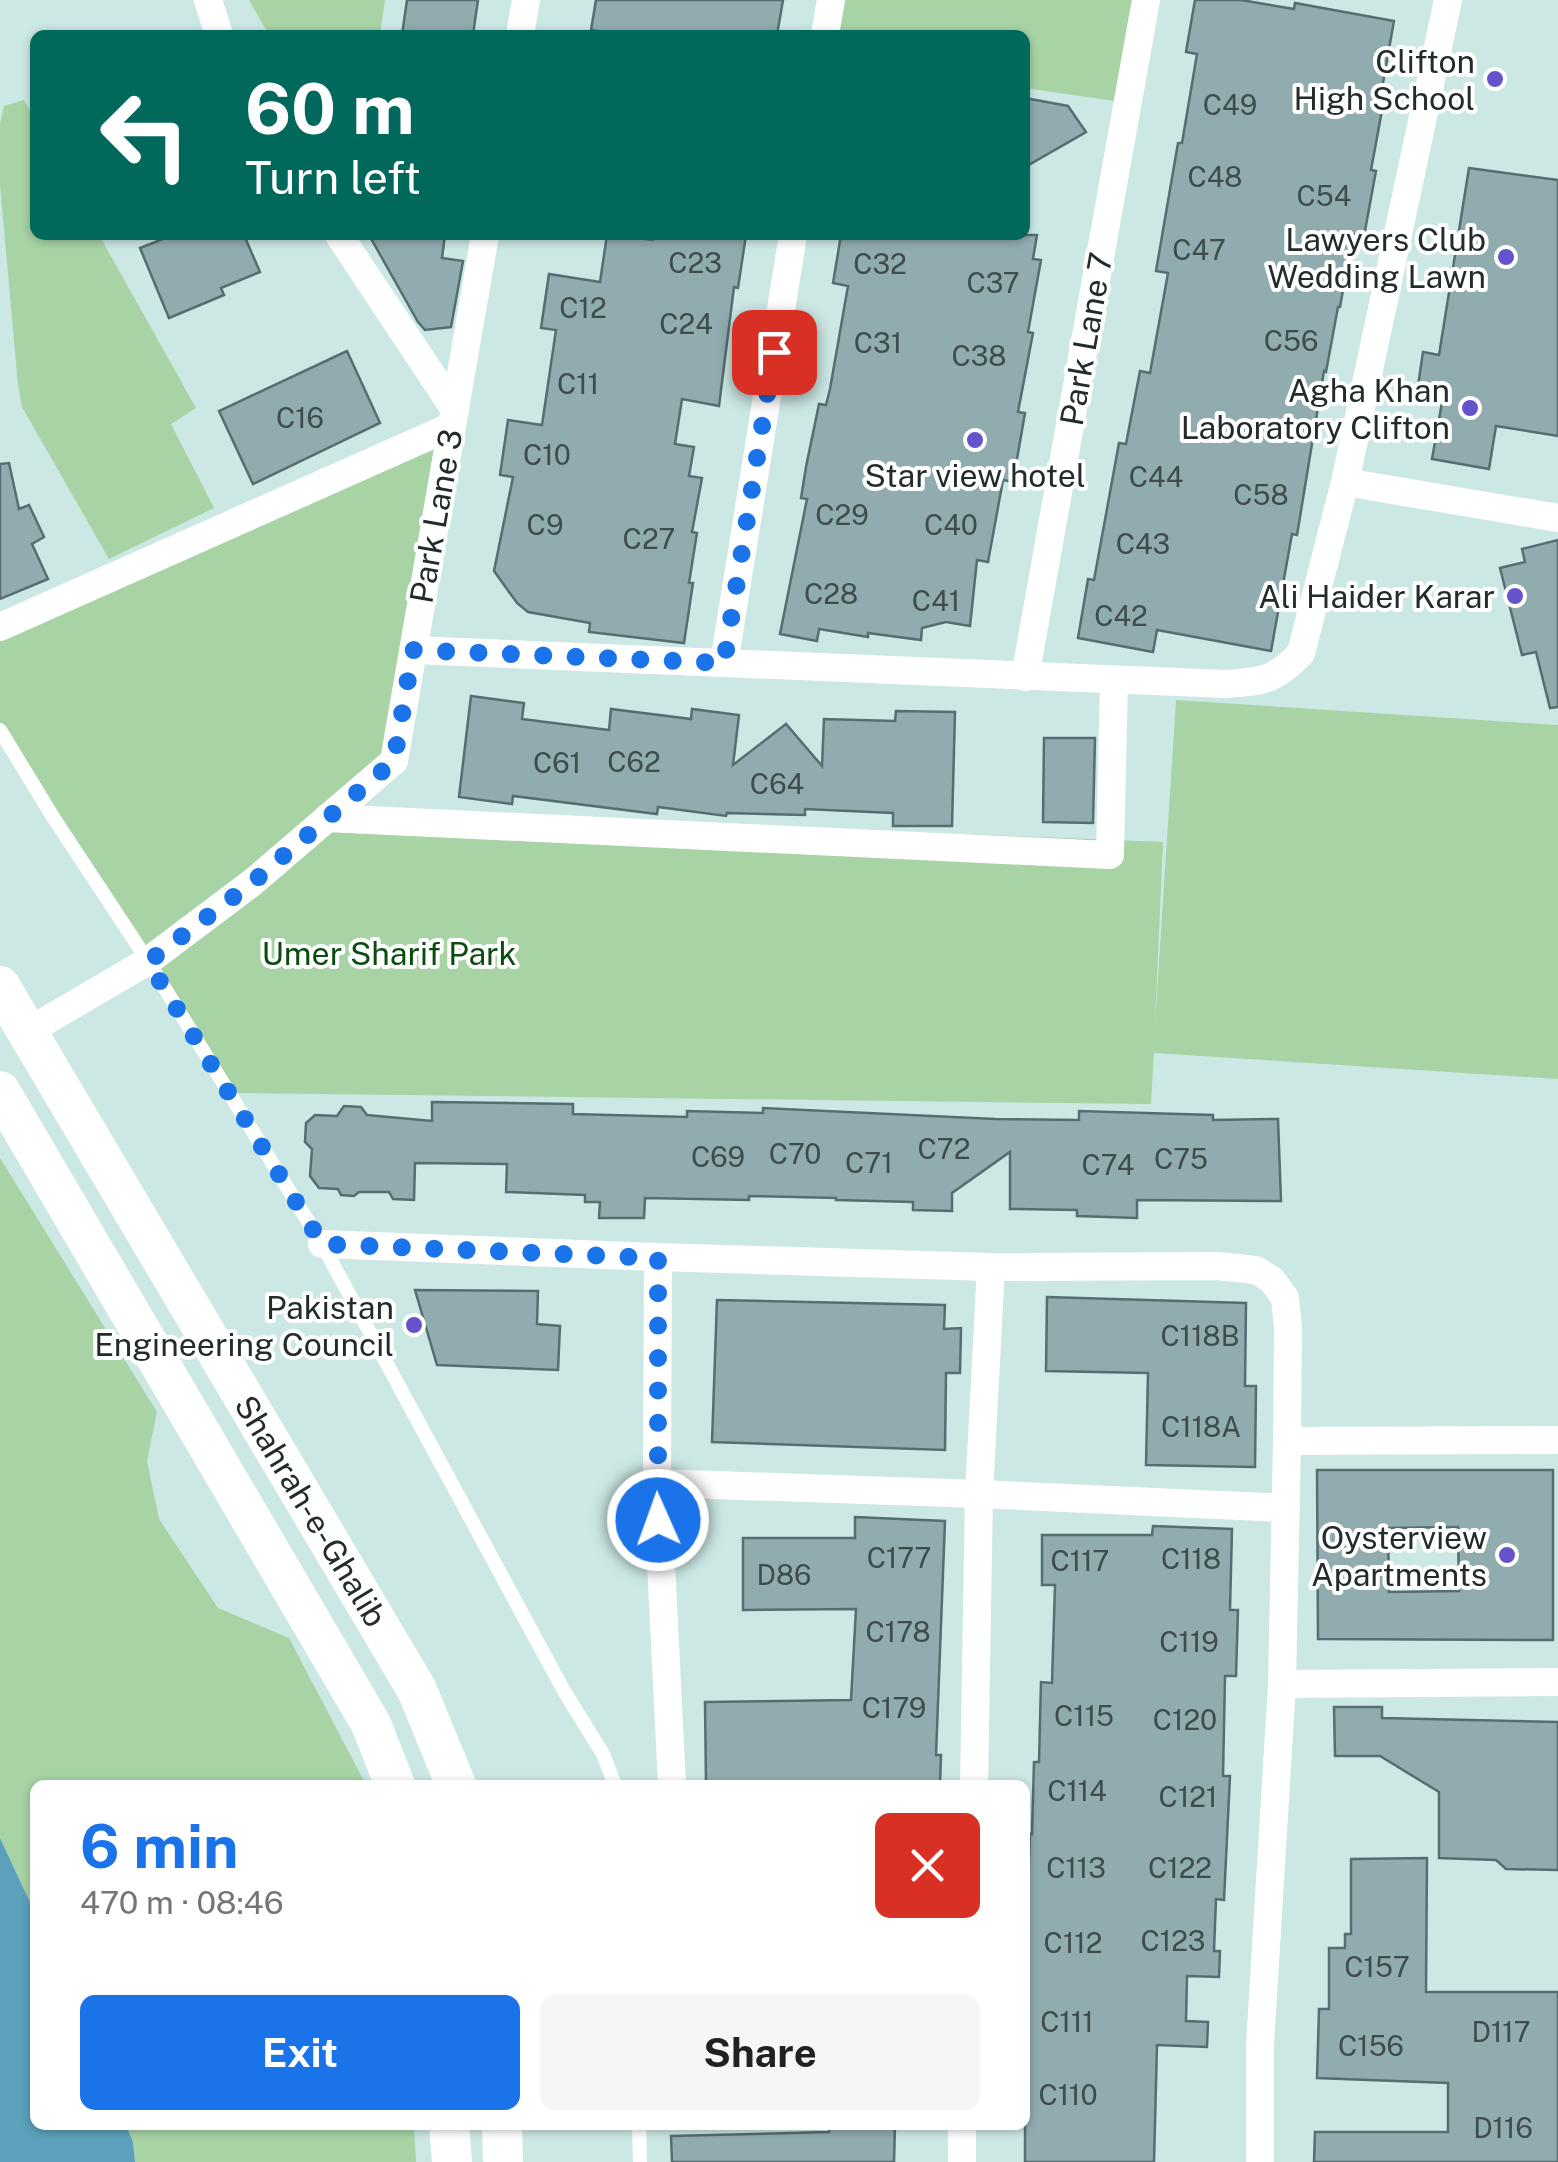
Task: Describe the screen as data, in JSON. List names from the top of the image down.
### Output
{
  "streets": {
    "main road": ["Shahrah-e-Ghalib"],
    "street": ["Park Lane 7", "Park Lane 3"]
  },
  "crossings": [
    ["Park Lane 3", "Shahrah-e-Ghalib"]
  ],
  "parks": ["Umer Sharif Park"],
  "places": [
    "Clifton High School",
    "Lawyers Club Wedding Lawn",
    "Agha Khan Laboratory Clifton",
    "Star view hotel",
    "Ali Haider Karar",
    "Pakistan Engineering Council",
    "Oysterview Apartments"
  ],
  "house_numbers": [
    "C49",
    "C48",
    "C54",
    "C47",
    "C23",
    "C32",
    "C37",
    "C12",
    "C24",
    "C56",
    "C31",
    "C38",
    "C11",
    "C16",
    "C10",
    "C44",
    "C58",
    "C29",
    "C9",
    "C40",
    "C27",
    "C43",
    "C28",
    "C41",
    "C42",
    "C62",
    "C61",
    "C64",
    "C72",
    "C70",
    "C69",
    "C75",
    "C71",
    "C74",
    "C118B",
    "C118A",
    "C177",
    "C118",
    "C117",
    "D86",
    "C178",
    "C119",
    "C179",
    "C115",
    "C120",
    "C114",
    "C121",
    "C113",
    "C122",
    "C123",
    "C112",
    "C157",
    "C111",
    "D117",
    "C156",
    "C110",
    "D116"
  ],
  "page": {
    "turn": ["60 m", "Turn left"],
    "heading": ["6 min", "470 m · 08:46"],
    "buttons": ["Exit", "Share"]
  }
}
